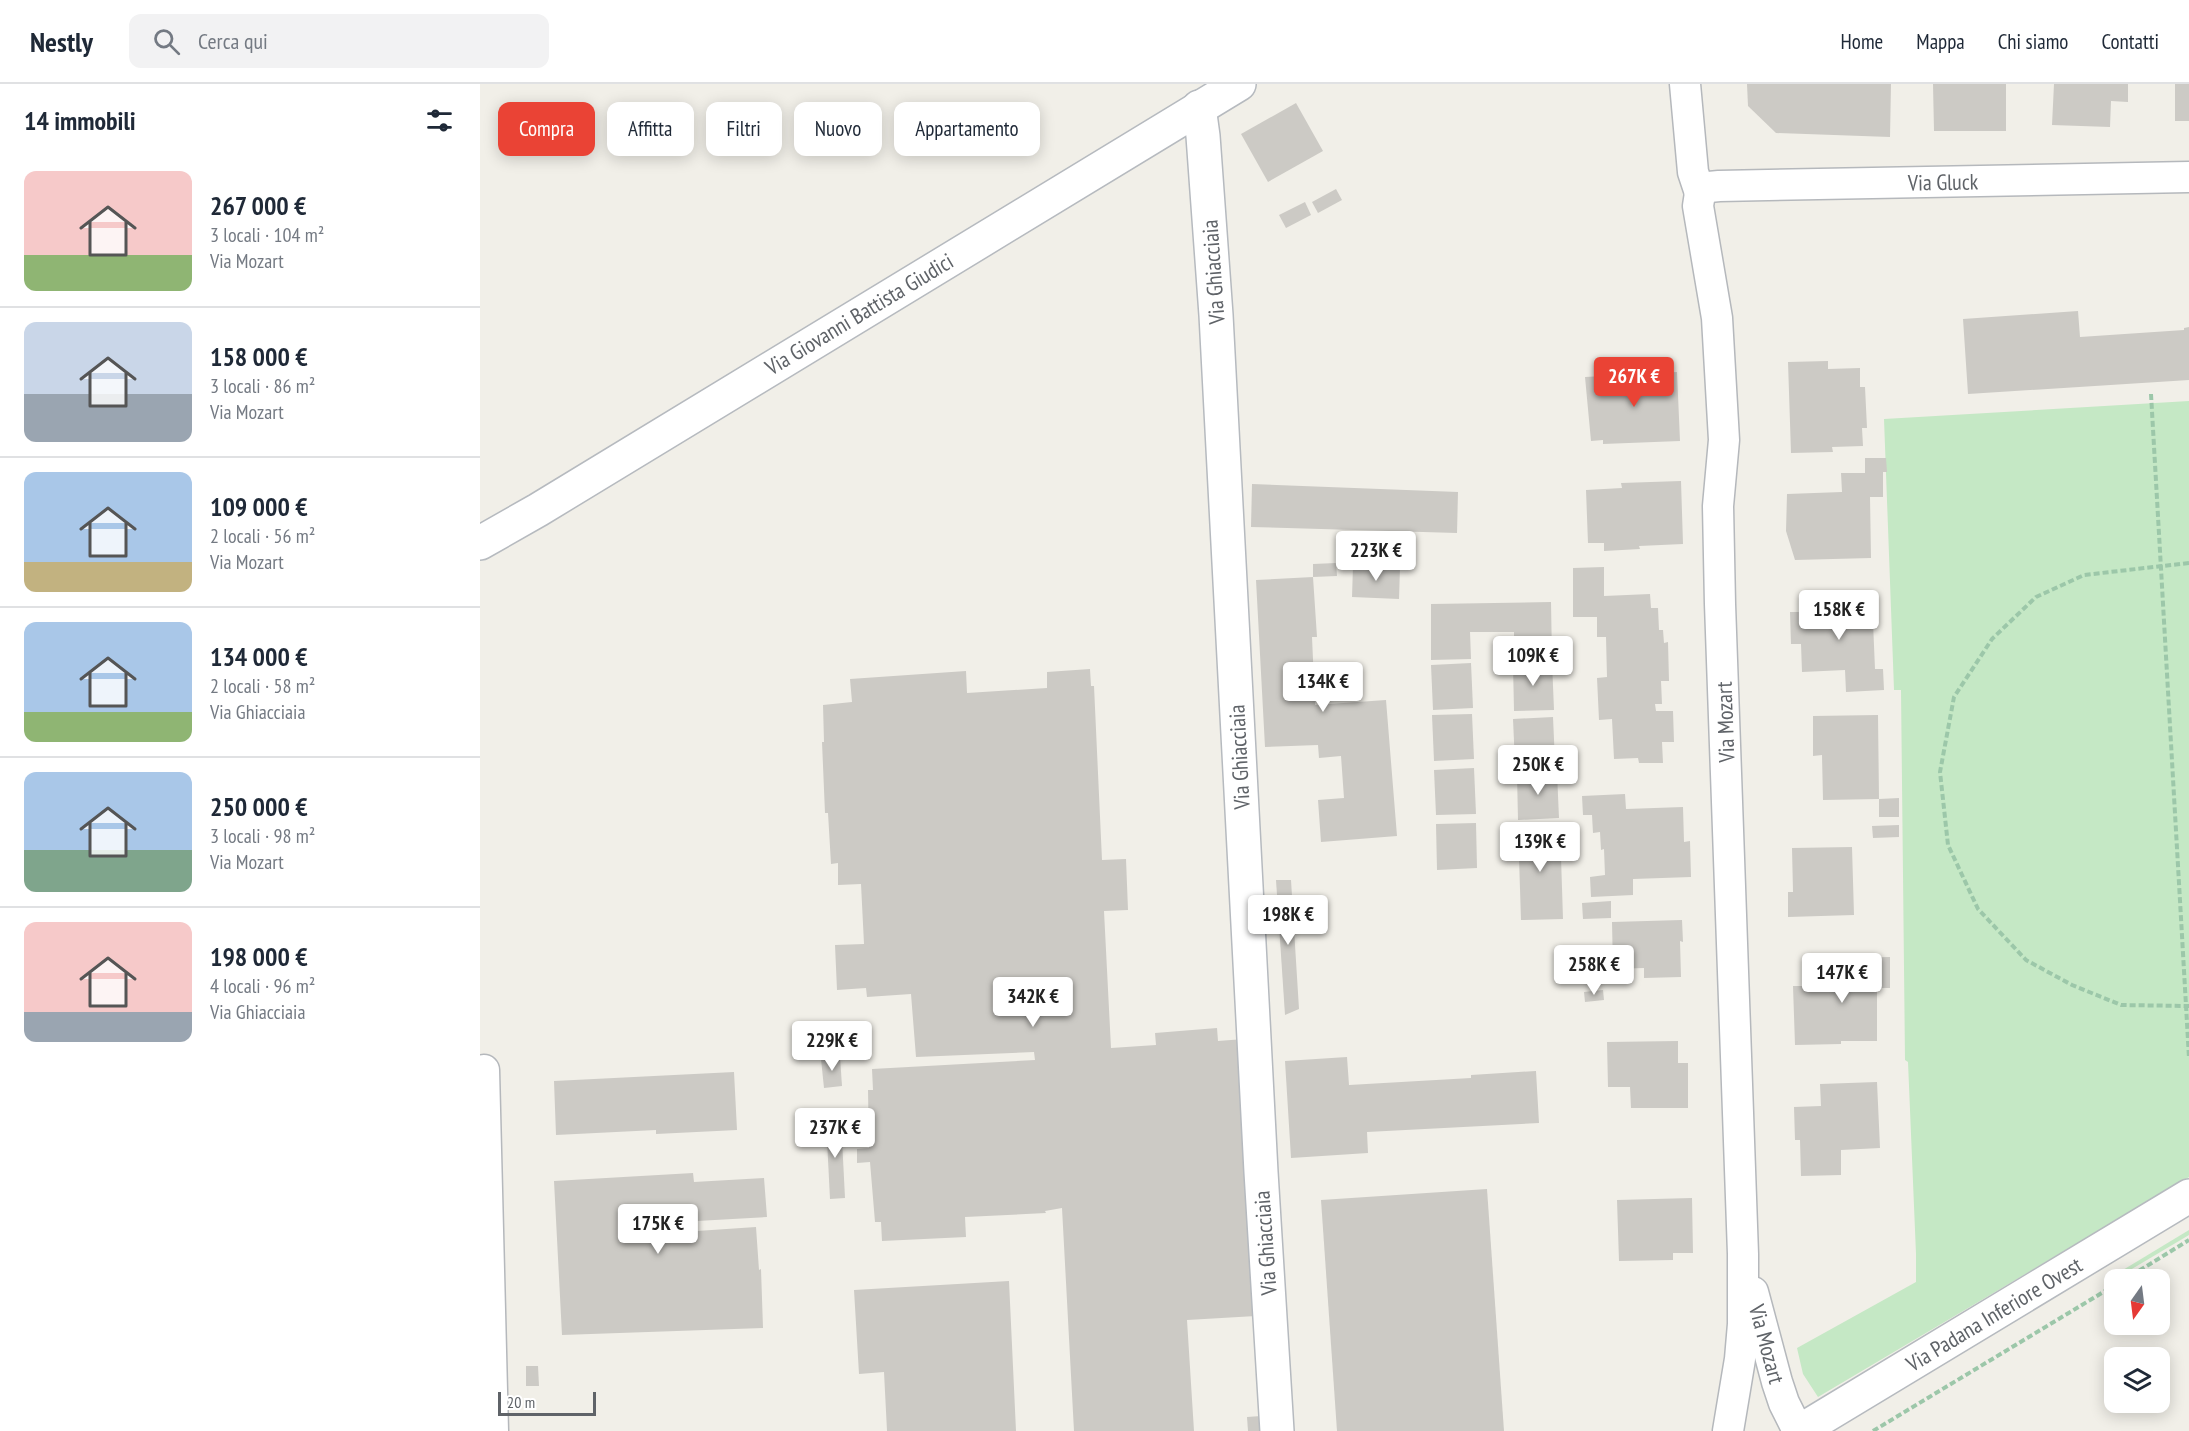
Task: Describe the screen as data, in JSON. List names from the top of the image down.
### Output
{
  "streets": {
    "street": [
      "Via Gluck",
      "Via Ghiacciaia",
      "Via Giovanni Battista Giudici",
      "Via Mozart",
      "Via Padana Inferiore Ovest"
    ]
  },
  "crossings": [
    ["Via Gluck", "Via Mozart"],
    ["Via Ghiacciaia", "Via Giovanni Battista Giudici"],
    ["Via Mozart", "Via Padana Inferiore Ovest"]
  ],
  "scale_bar": "20 m",
  "north": "bottom",
  "page": {
    "header": "Nestly",
    "search": "Cerca qui",
    "nav": [
      "Home",
      "Mappa",
      "Chi siamo",
      "Contatti"
    ],
    "heading": "14 immobili",
    "chip": [
      "Compra",
      "Affitta",
      "Filtri",
      "Nuovo",
      "Appartamento"
    ],
    "list": [
      {
        "name": "267 000 €",
        "note": "3 locali · 104 m² · Via Mozart"
      },
      {
        "name": "158 000 €",
        "note": "3 locali · 86 m² · Via Mozart"
      },
      {
        "name": "109 000 €",
        "note": "2 locali · 56 m² · Via Mozart"
      },
      {
        "name": "134 000 €",
        "note": "2 locali · 58 m² · Via Ghiacciaia"
      },
      {
        "name": "250 000 €",
        "note": "3 locali · 98 m² · Via Mozart"
      },
      {
        "name": "198 000 €",
        "note": "4 locali · 96 m² · Via Ghiacciaia"
      }
    ],
    "price": [
      "267K €",
      "223K €",
      "158K €",
      "109K €",
      "134K €",
      "250K €",
      "139K €",
      "198K €",
      "258K €",
      "147K €",
      "342K €",
      "229K €",
      "237K €",
      "175K €"
    ],
    "scale": "20 m"
  }
}
